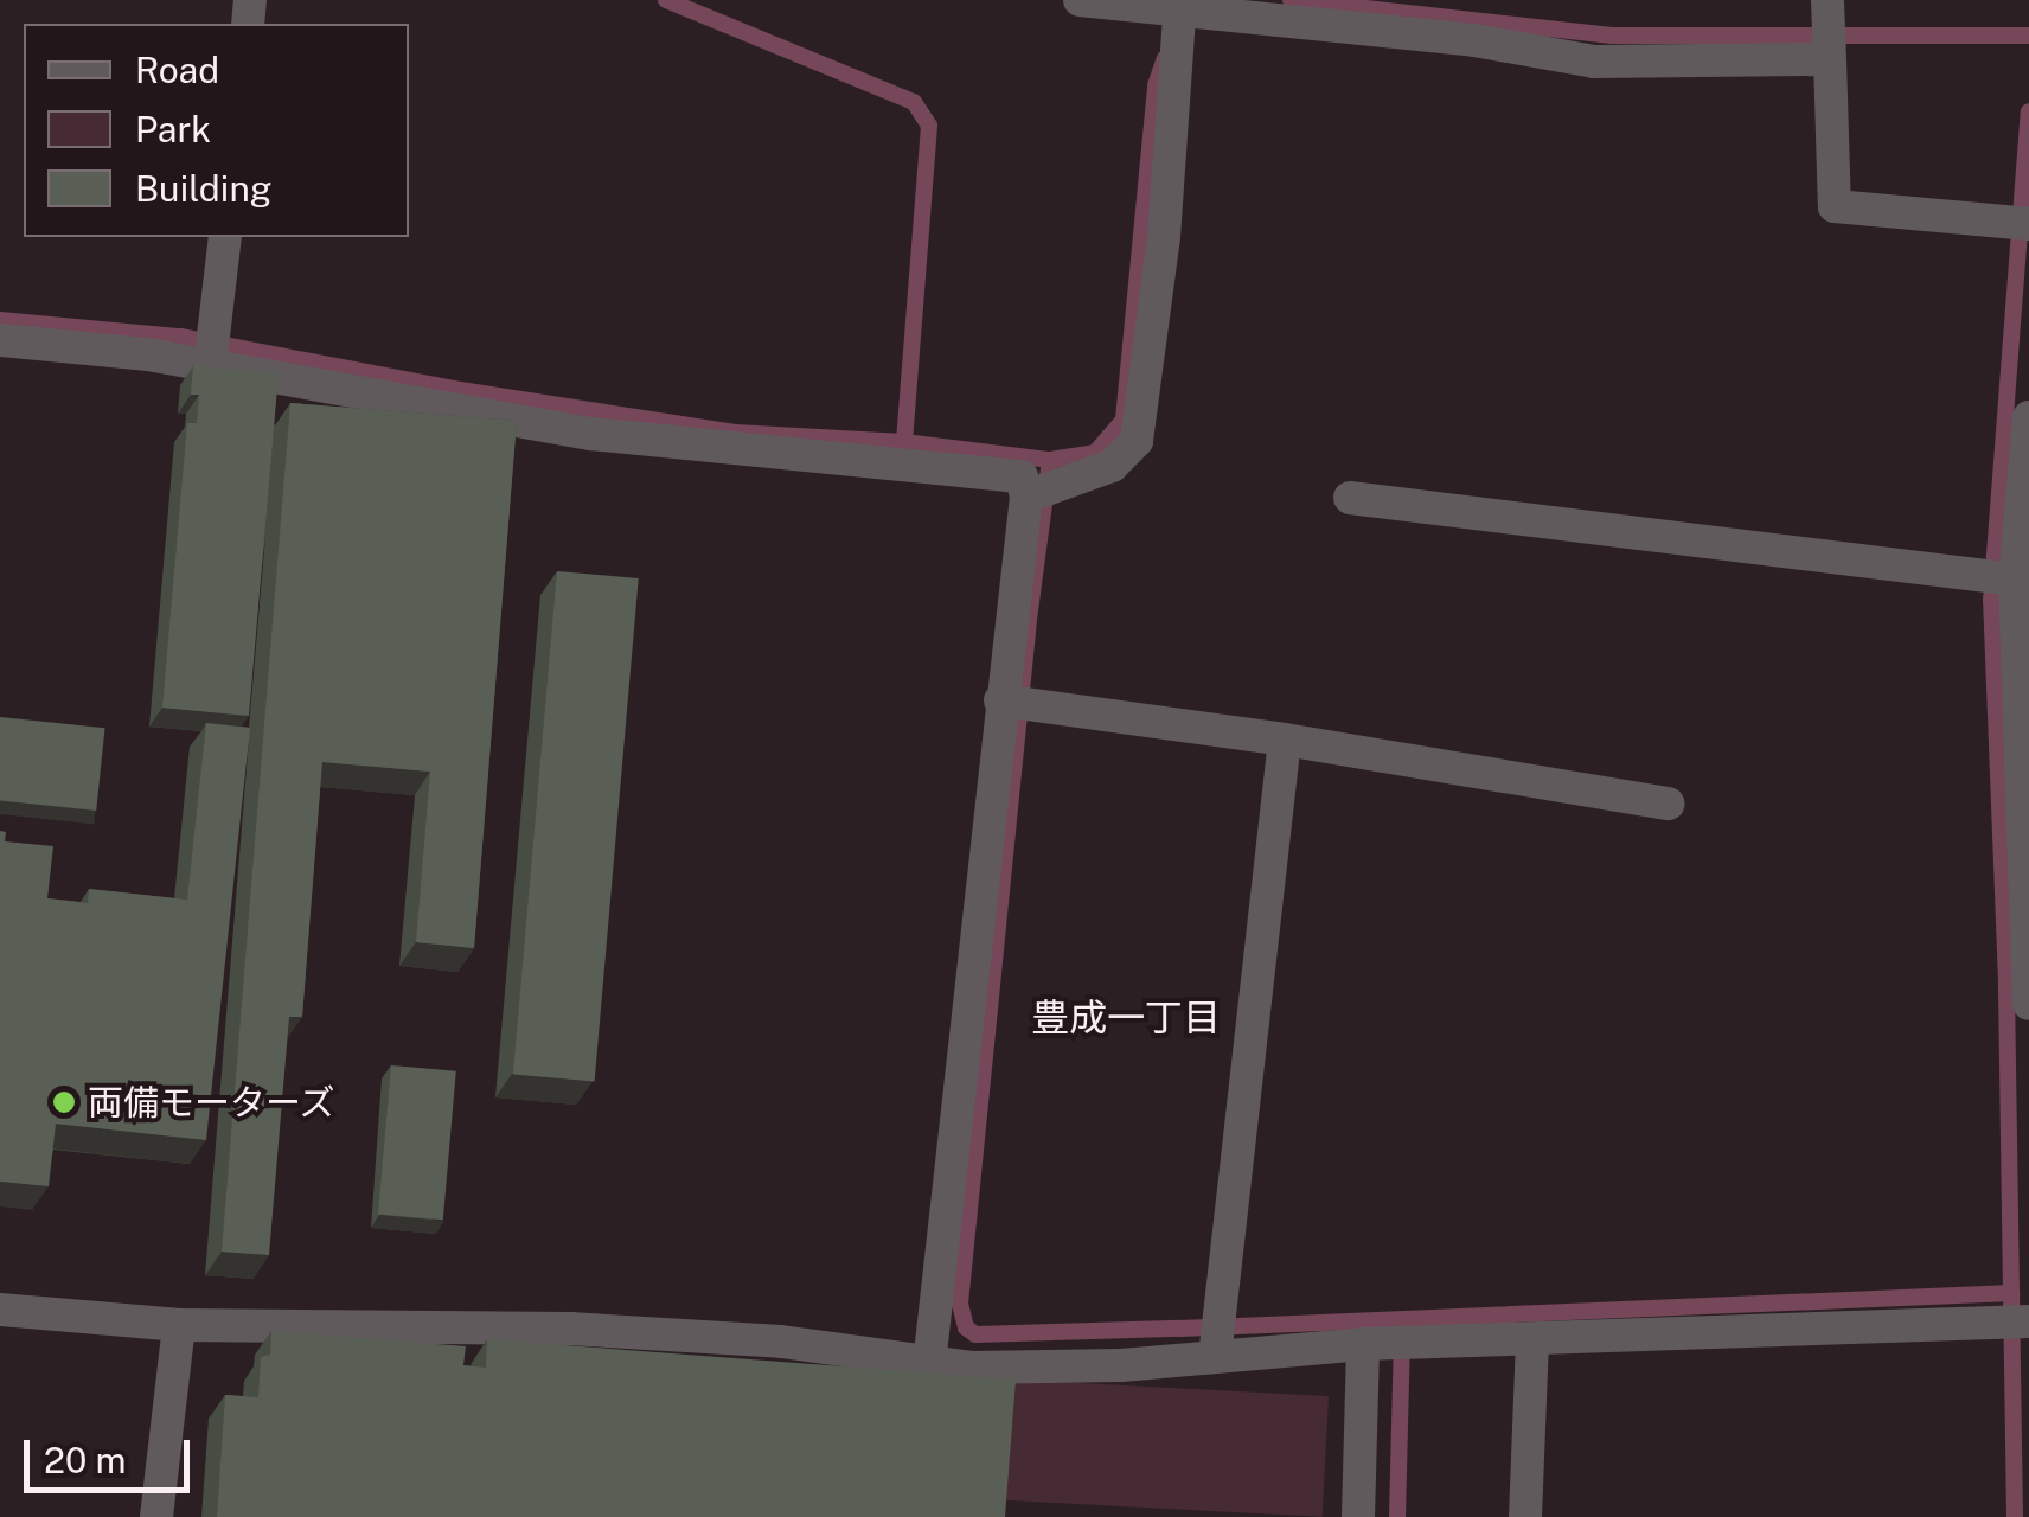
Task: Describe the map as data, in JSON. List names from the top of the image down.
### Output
{
  "districts": ["豊成一丁目"],
  "places": ["両備モーターズ"],
  "legend": ["Road", "Park", "Building"],
  "scale_bar": "20 m"
}
